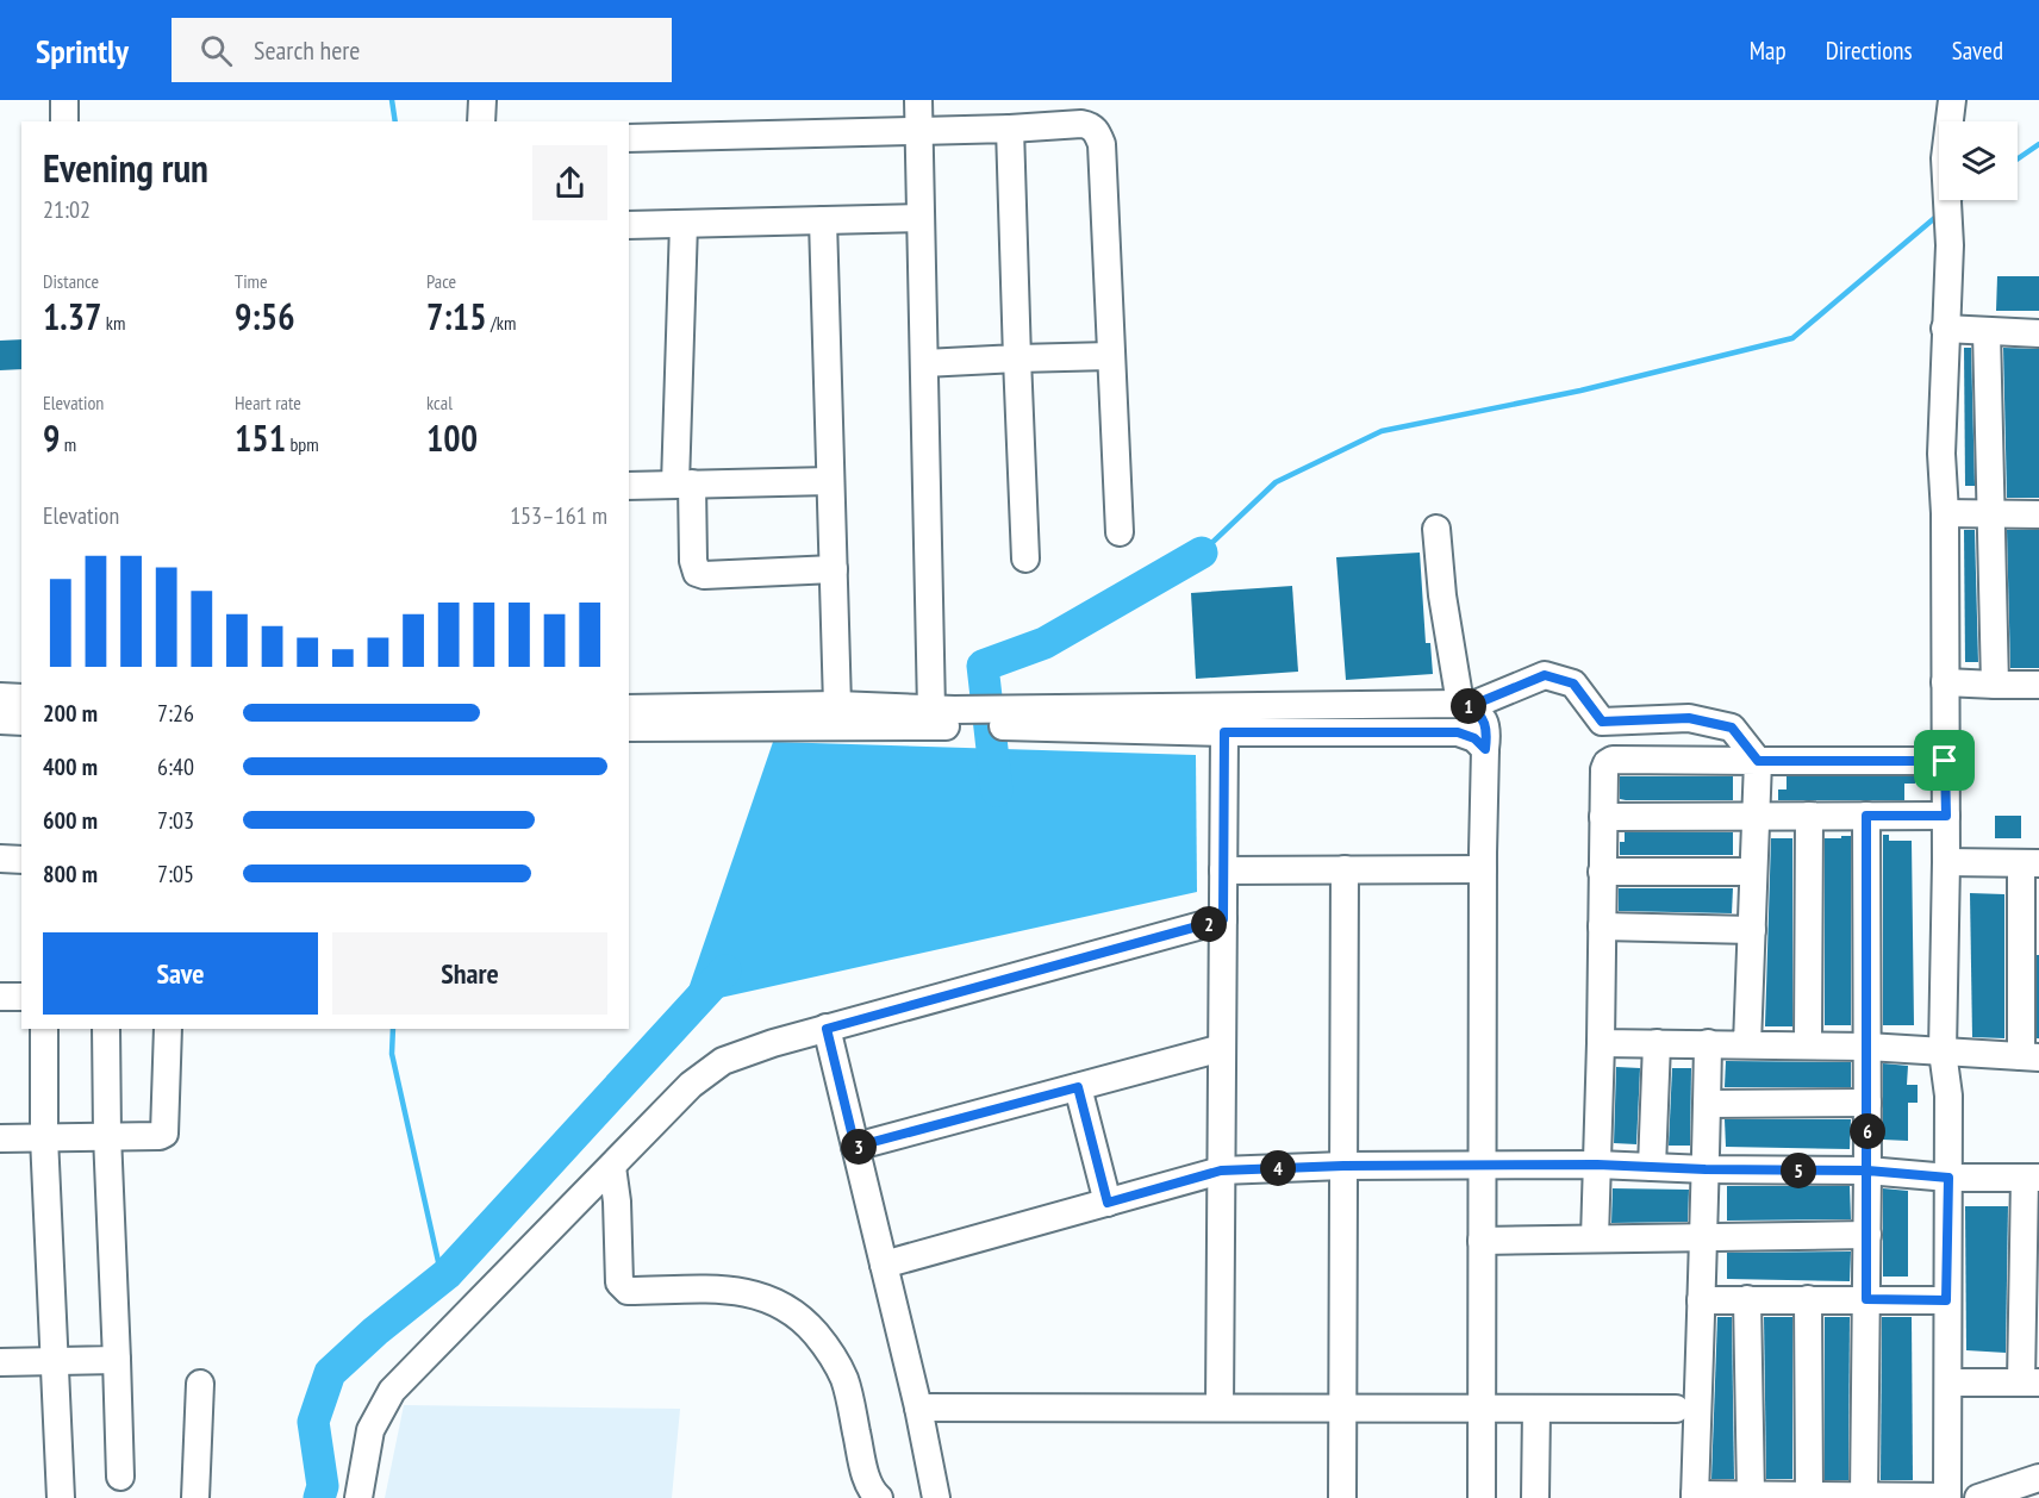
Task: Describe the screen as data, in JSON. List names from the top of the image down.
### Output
{
  "page": {
    "header": "Sprintly",
    "search": "Search here",
    "nav": ["Map", "Directions", "Saved"],
    "heading": ["Evening run", "21:02"],
    "stats": [
      ["Distance", "1.37 km"],
      ["Time", "9:56"],
      ["Pace", "7:15 /km"],
      ["Elevation", "9 m"],
      ["Heart rate", "151 bpm"],
      ["kcal", "100"]
    ],
    "chart": ["Elevation", "153–161 m"],
    "list": [
      {
        "name": "200 m",
        "note": "7:26"
      },
      {
        "name": "400 m",
        "note": "6:40"
      },
      {
        "name": "600 m",
        "note": "7:03"
      },
      {
        "name": "800 m",
        "note": "7:05"
      }
    ],
    "pins": [
      "1",
      "2",
      "6",
      "3",
      "4",
      "5"
    ],
    "buttons": ["Save", "Share"]
  }
}
